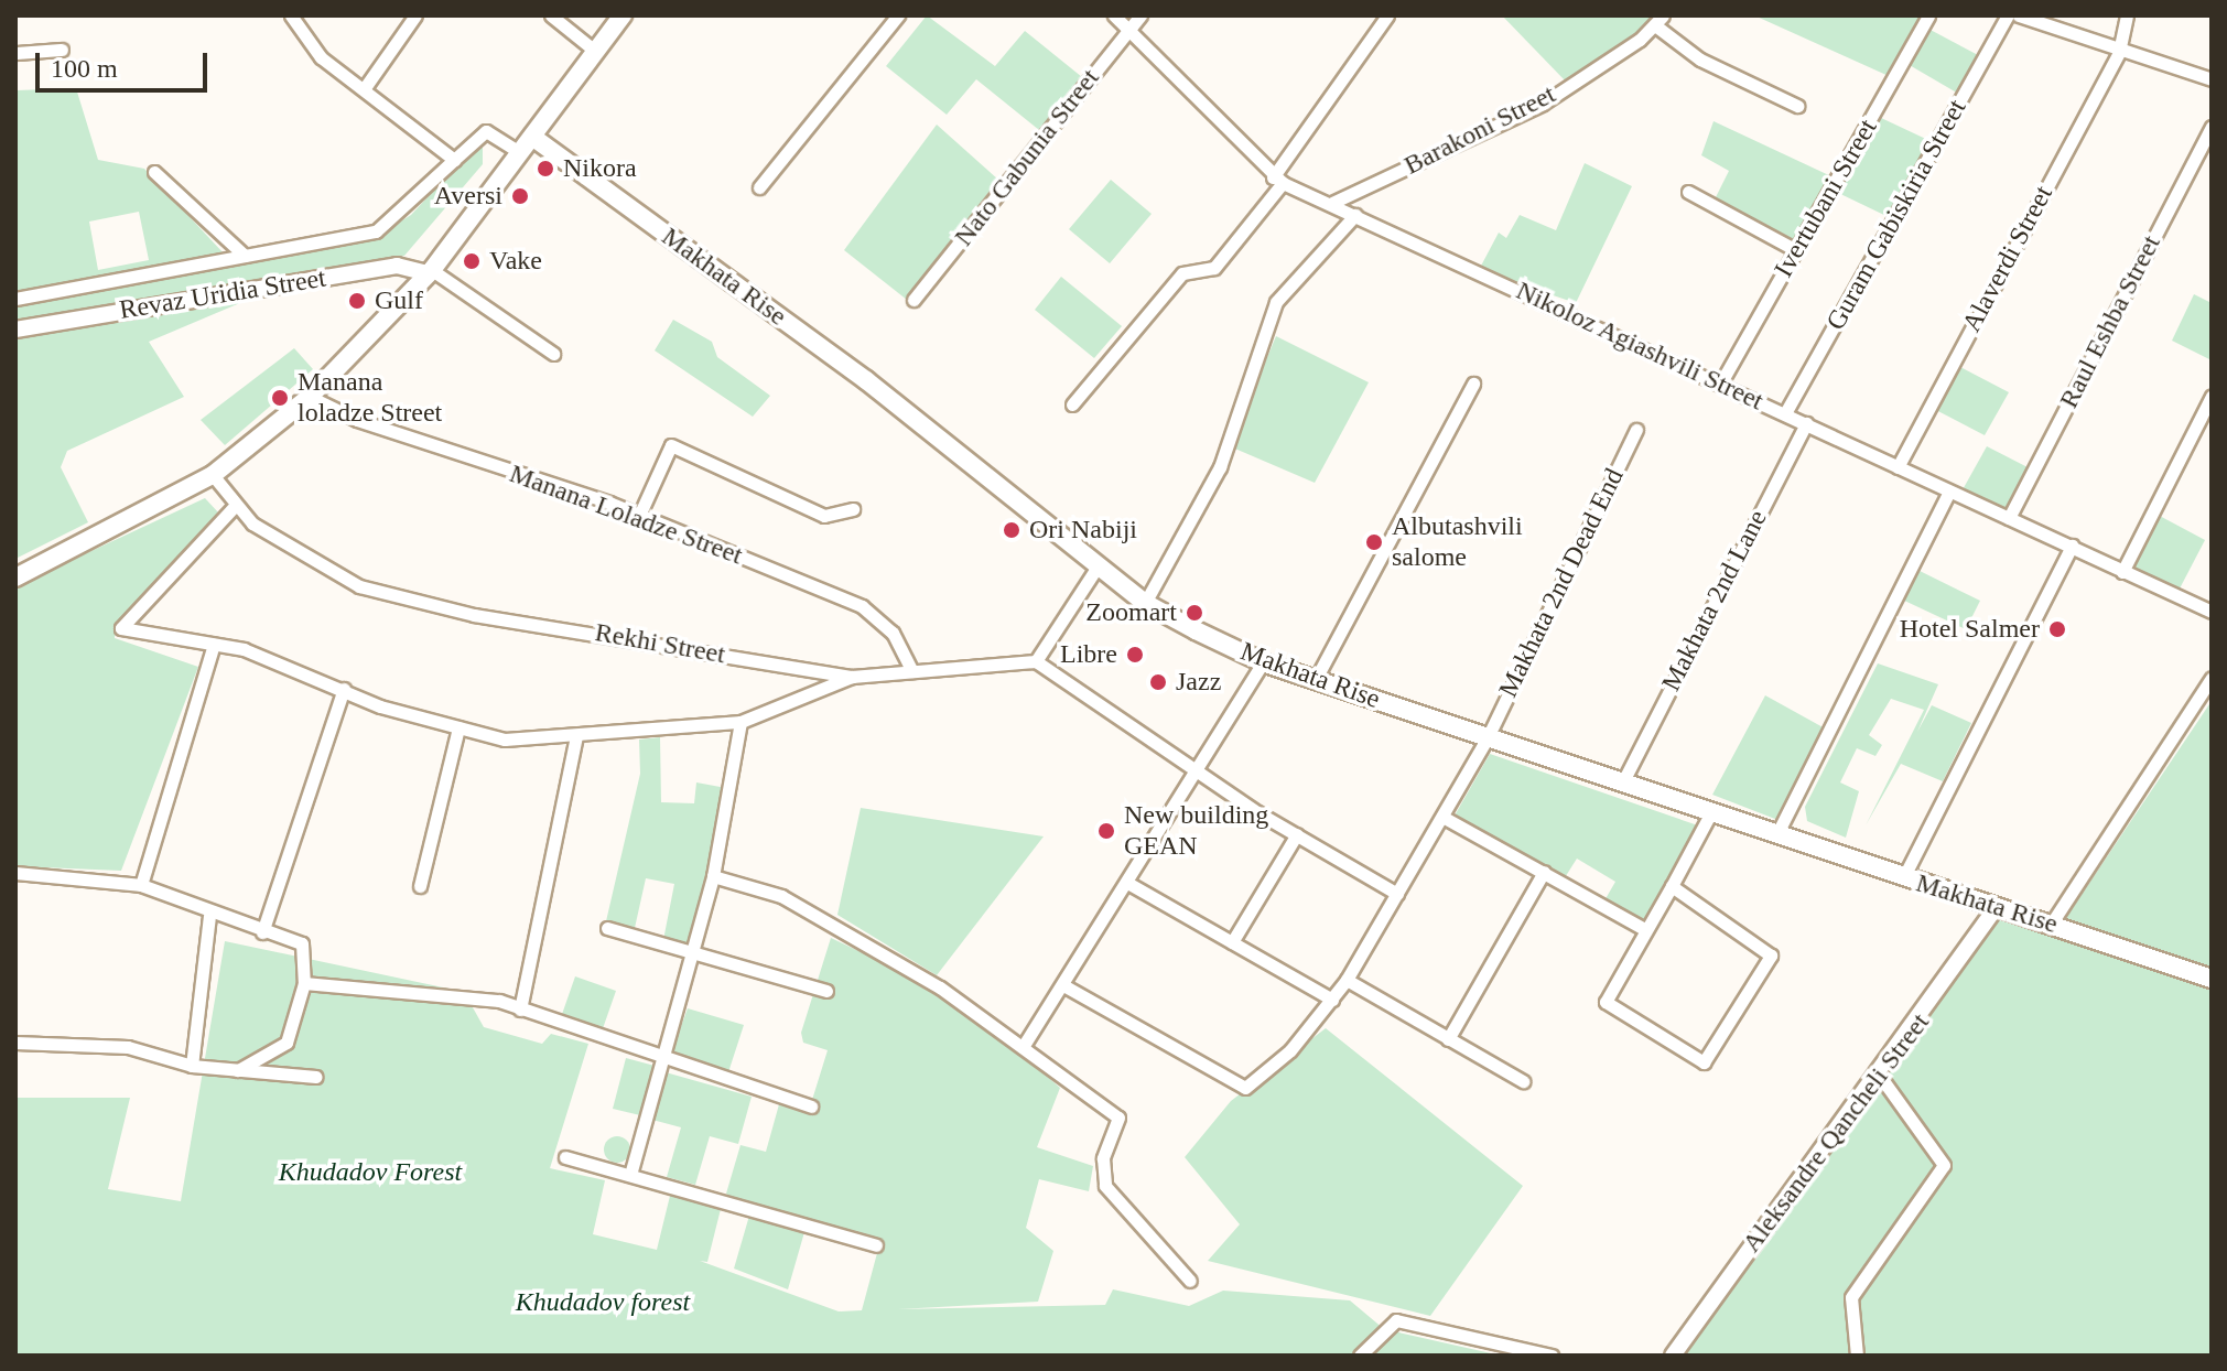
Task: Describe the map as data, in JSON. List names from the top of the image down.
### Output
{
  "streets": {
    "main road": ["Makhata Rise"],
    "street": [
      "Barakoni Street",
      "Nato Gabunia Street",
      "Ivertubani Street",
      "Guram Gabiskiria Street",
      "Alaverdi Street",
      "Revaz Uridia Street",
      "Raul Eshba Street",
      "Nikoloz Agiashvili Street",
      "Manana Loladze Street",
      "Makhata 2nd Dead End",
      "Makhata 2nd Lane",
      "Rekhi Street",
      "Aleksandre Qancheli Street"
    ]
  },
  "crossings": [
    ["Barakoni Street", "Nikoloz Agiashvili Street"],
    ["Nato Gabunia Street", "Nikoloz Agiashvili Street"],
    ["Ivertubani Street", "Nikoloz Agiashvili Street"],
    ["Guram Gabiskiria Street", "Nikoloz Agiashvili Street"],
    ["Alaverdi Street", "Nikoloz Agiashvili Street"],
    ["Makhata Rise", "Makhata 2nd Dead End"],
    ["Makhata Rise", "Makhata 2nd Lane"],
    ["Makhata Rise", "Aleksandre Qancheli Street"],
    ["Raul Eshba Street", "Nikoloz Agiashvili Street"],
    ["Nikoloz Agiashvili Street", "Makhata 2nd Lane"],
    ["Manana Loladze Street", "Rekhi Street"]
  ],
  "parks": ["Khudadov Forest", "Khudadov forest"],
  "places": [
    "Nikora",
    "Aversi",
    "Vake",
    "Gulf",
    "Manana loladze Street",
    "Ori Nabiji",
    "Albutashvili salome",
    "Zoomart",
    "Hotel Salmer",
    "Libre",
    "Jazz",
    "New building GEAN"
  ],
  "scale_bar": "100 m"
}
